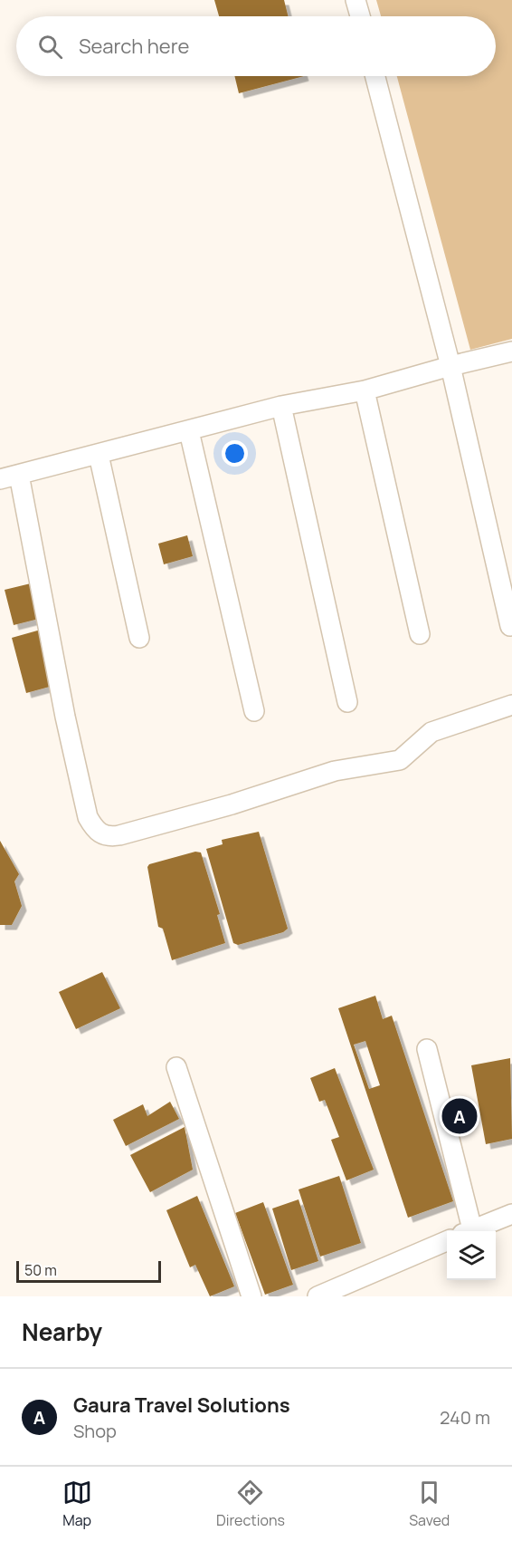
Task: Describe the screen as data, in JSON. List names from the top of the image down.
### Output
{
  "scale_bar": "50 m",
  "page": {
    "search": "Search here",
    "pins": "A",
    "scale": "50 m",
    "heading": "Nearby",
    "list": [
      {
        "mark": "A",
        "name": "Gaura Travel Solutions",
        "note": "Shop",
        "value": "240 m"
      }
    ],
    "nav": ["Map", "Directions", "Saved"]
  }
}
